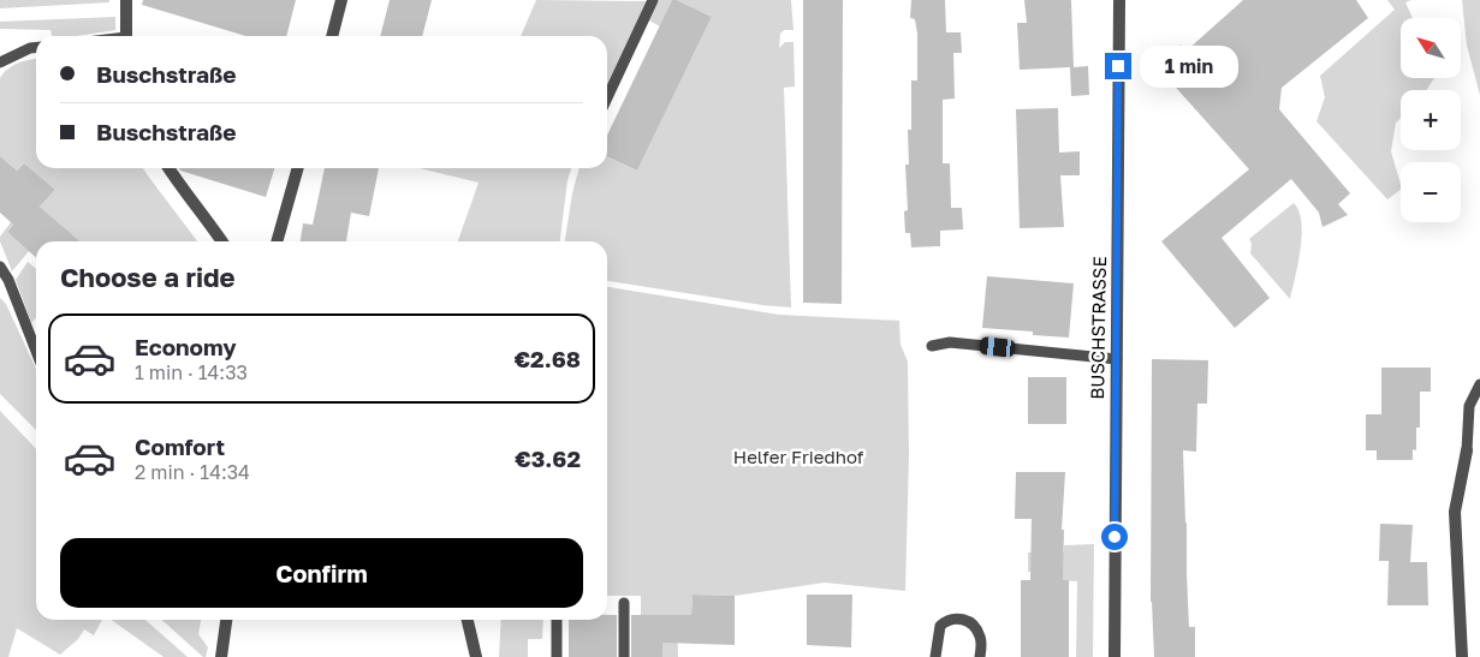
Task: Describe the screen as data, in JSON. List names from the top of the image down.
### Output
{
  "streets": {
    "street": ["BUSCHSTRASSE"]
  },
  "parks": ["Helfer Friedhof"],
  "north": "top left",
  "page": {
    "map_buttons": ["+", "−"],
    "banner": ["Buschstraße", "Buschstraße"],
    "bubble": "1 min",
    "heading": "Choose a ride",
    "list": [
      {
        "name": "Economy",
        "note": "1 min · 14:33",
        "value": "€2.68"
      },
      {
        "name": "Comfort",
        "note": "2 min · 14:34",
        "value": "€3.62"
      }
    ],
    "buttons": "Confirm"
  }
}
